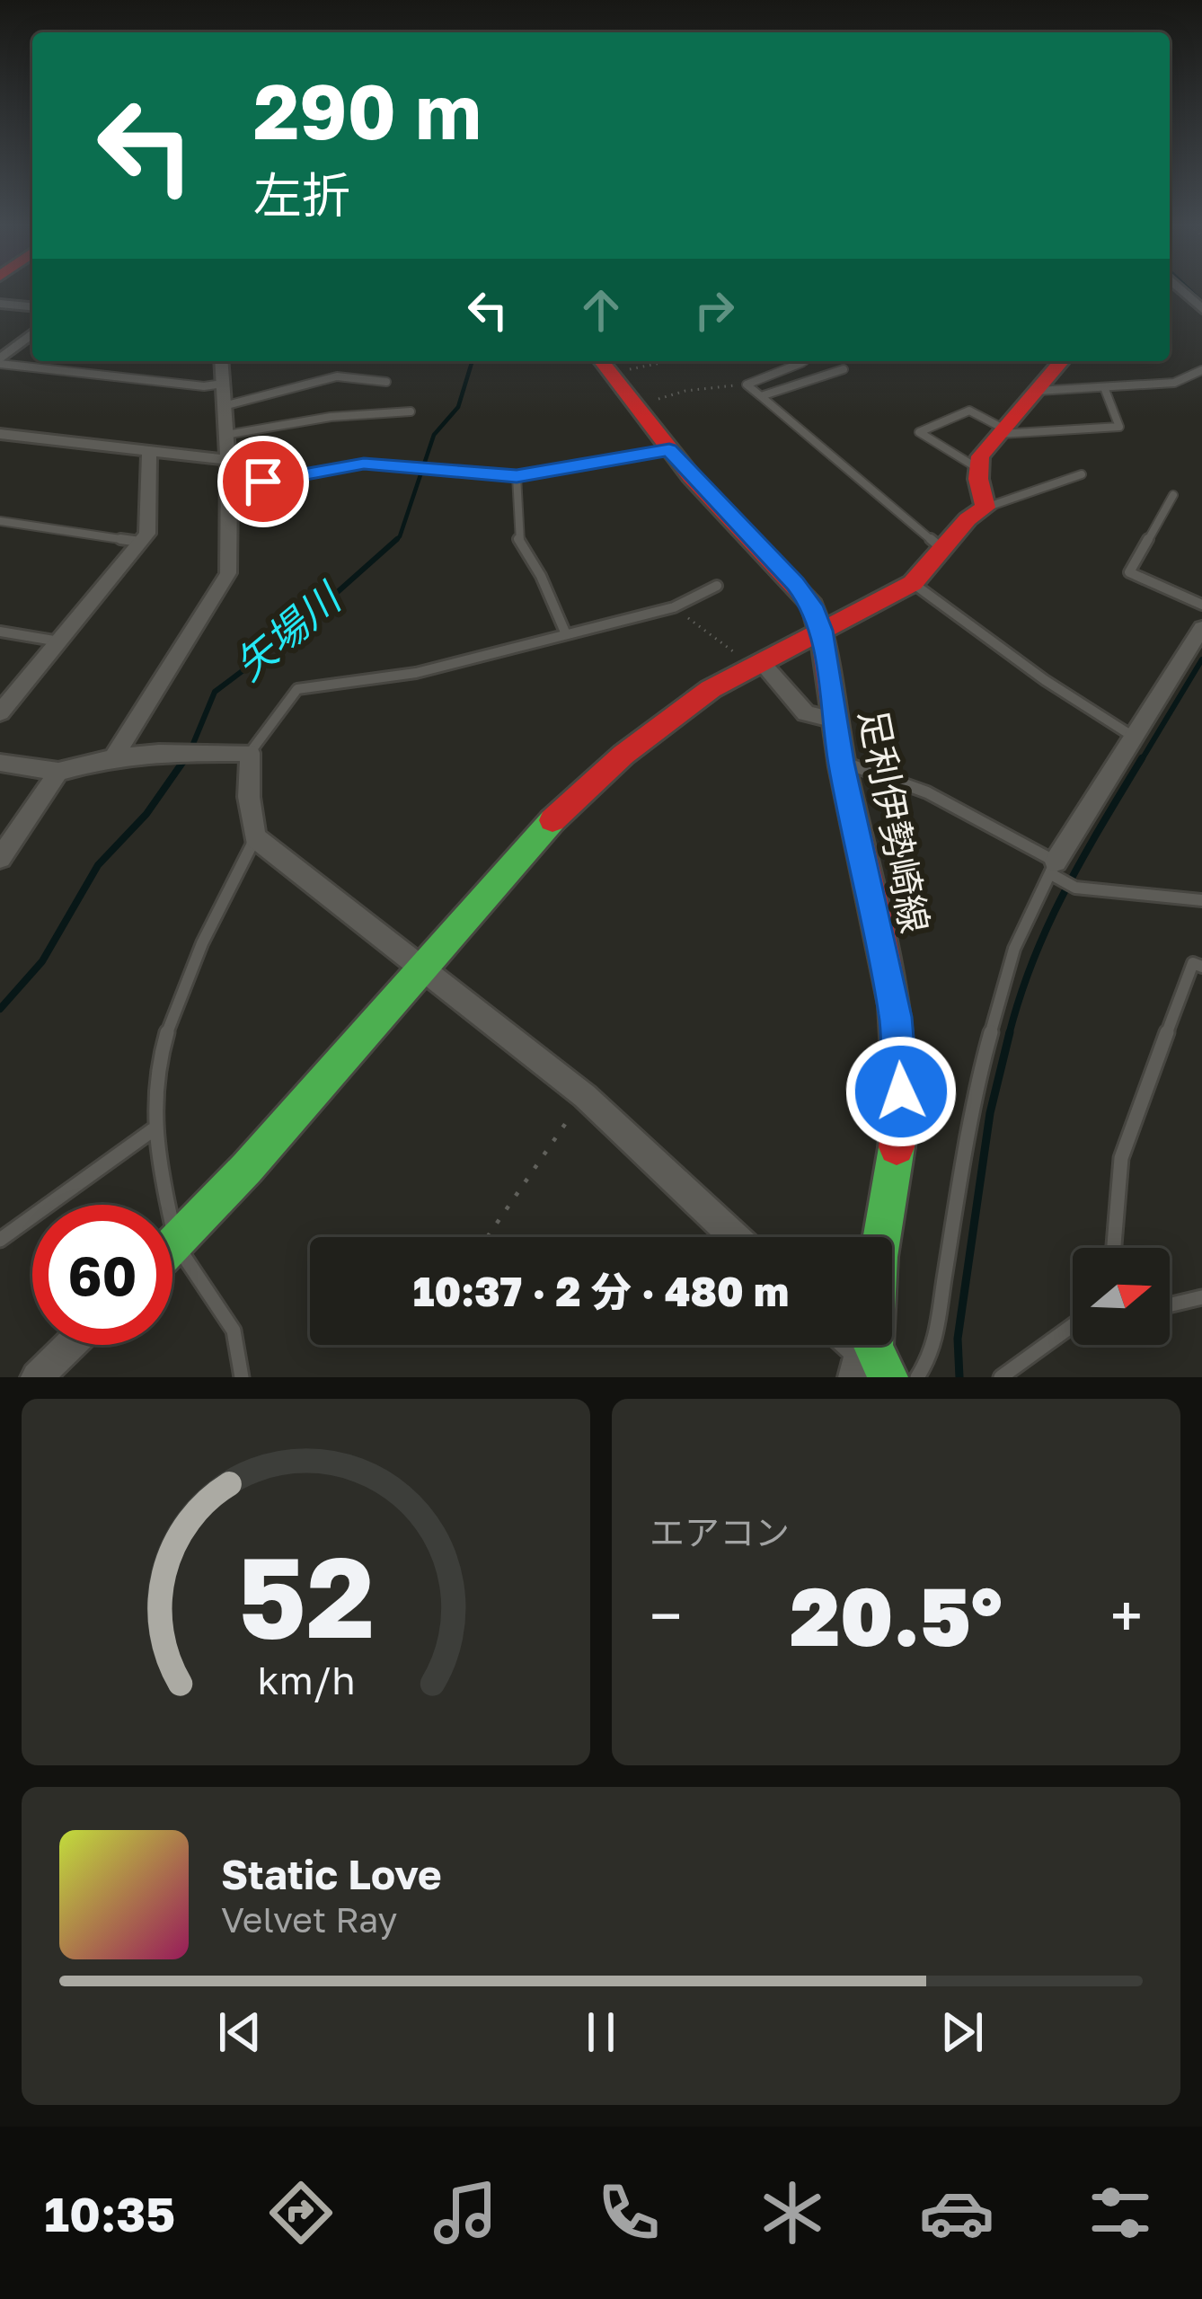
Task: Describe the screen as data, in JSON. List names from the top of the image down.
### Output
{
  "streets": {
    "street": ["足利伊勢崎線"]
  },
  "water": ["矢場川"],
  "north": "right",
  "page": {
    "turn": ["290 m", "左折"],
    "limit": "60",
    "trip": "10:37 · 2 分 · 480 m",
    "tile": "エアコン",
    "heat": ["−", "20.5°", "+"],
    "song": ["Static Love", "Velvet Ray"],
    "tabs": "10:35",
    "gauge": ["52", "km/h"]
  }
}
